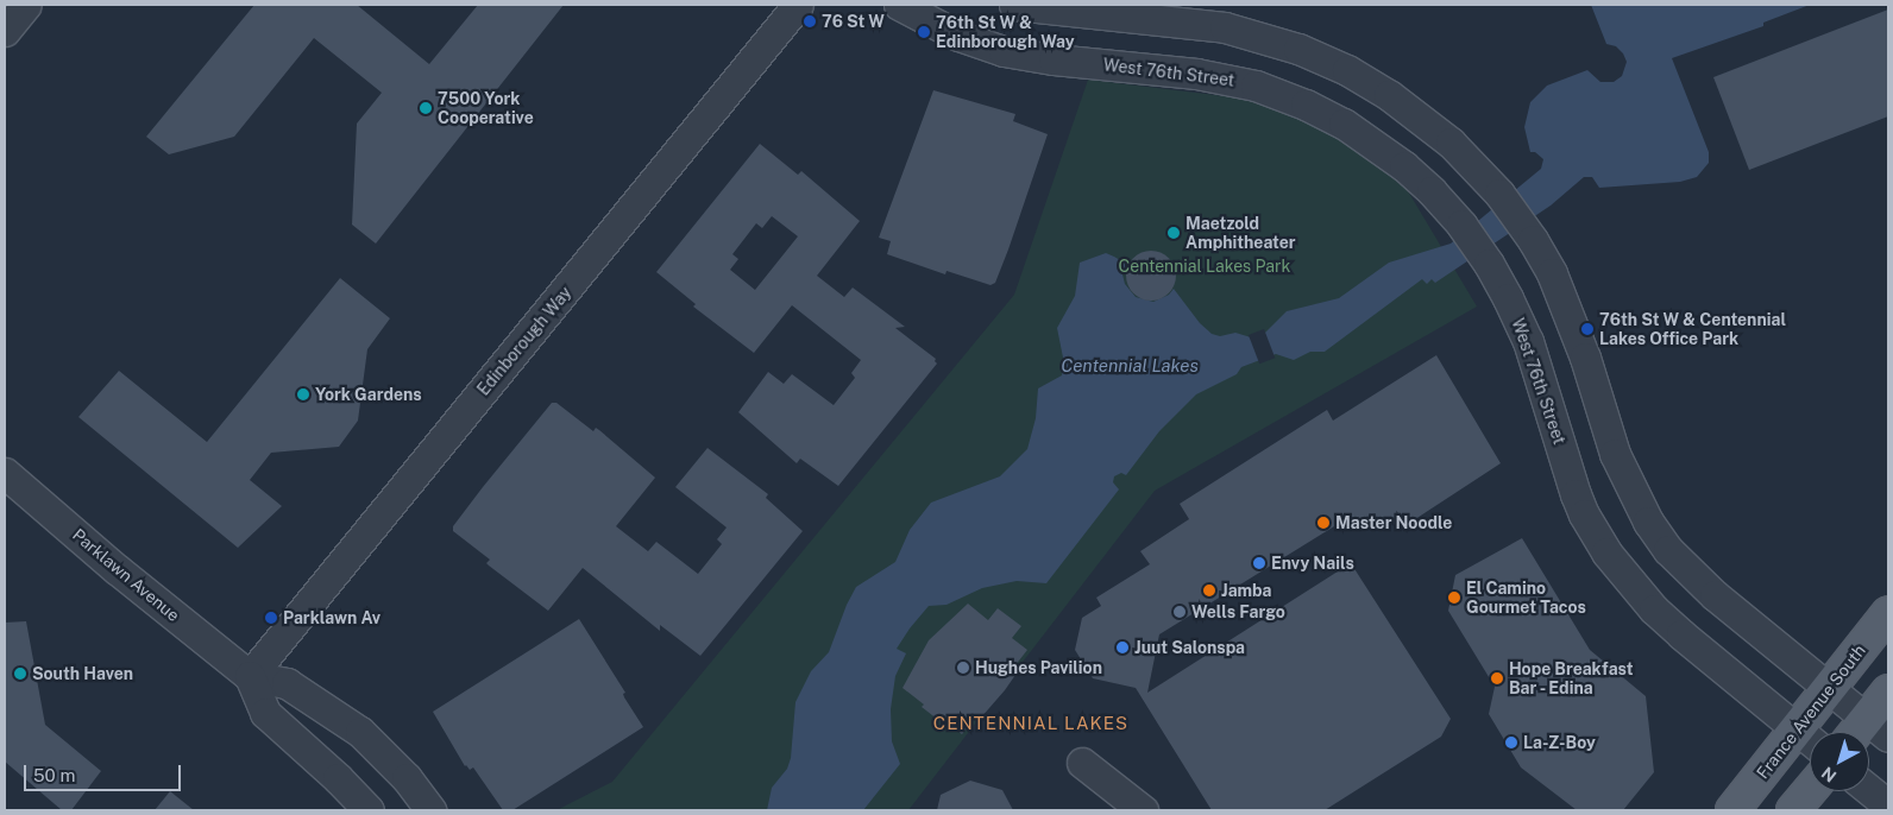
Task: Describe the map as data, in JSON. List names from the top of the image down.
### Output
{
  "streets": {
    "main road": ["France Avenue South"],
    "street": ["West 76th Street", "Edinborough Way", "Parklawn Avenue"]
  },
  "crossings": [
    ["West 76th Street", "France Avenue South"],
    ["Edinborough Way", "Parklawn Avenue"]
  ],
  "districts": ["CENTENNIAL LAKES"],
  "water": ["Centennial Lakes"],
  "parks": ["Centennial Lakes Park"],
  "places": [
    "76 St W",
    "76th St W & Edinborough Way",
    "7500 York Cooperative",
    "Maetzold Amphitheater",
    "76th St W & Centennial Lakes Office Park",
    "York Gardens",
    "Master Noodle",
    "Envy Nails",
    "Jamba",
    "El Camino Gourmet Tacos",
    "Wells Fargo",
    "Parklawn Av",
    "Juut Salonspa",
    "Hughes Pavilion",
    "South Haven",
    "Hope Breakfast Bar - Edina",
    "La-Z-Boy"
  ],
  "scale_bar": "50 m",
  "north": "bottom left"
}
